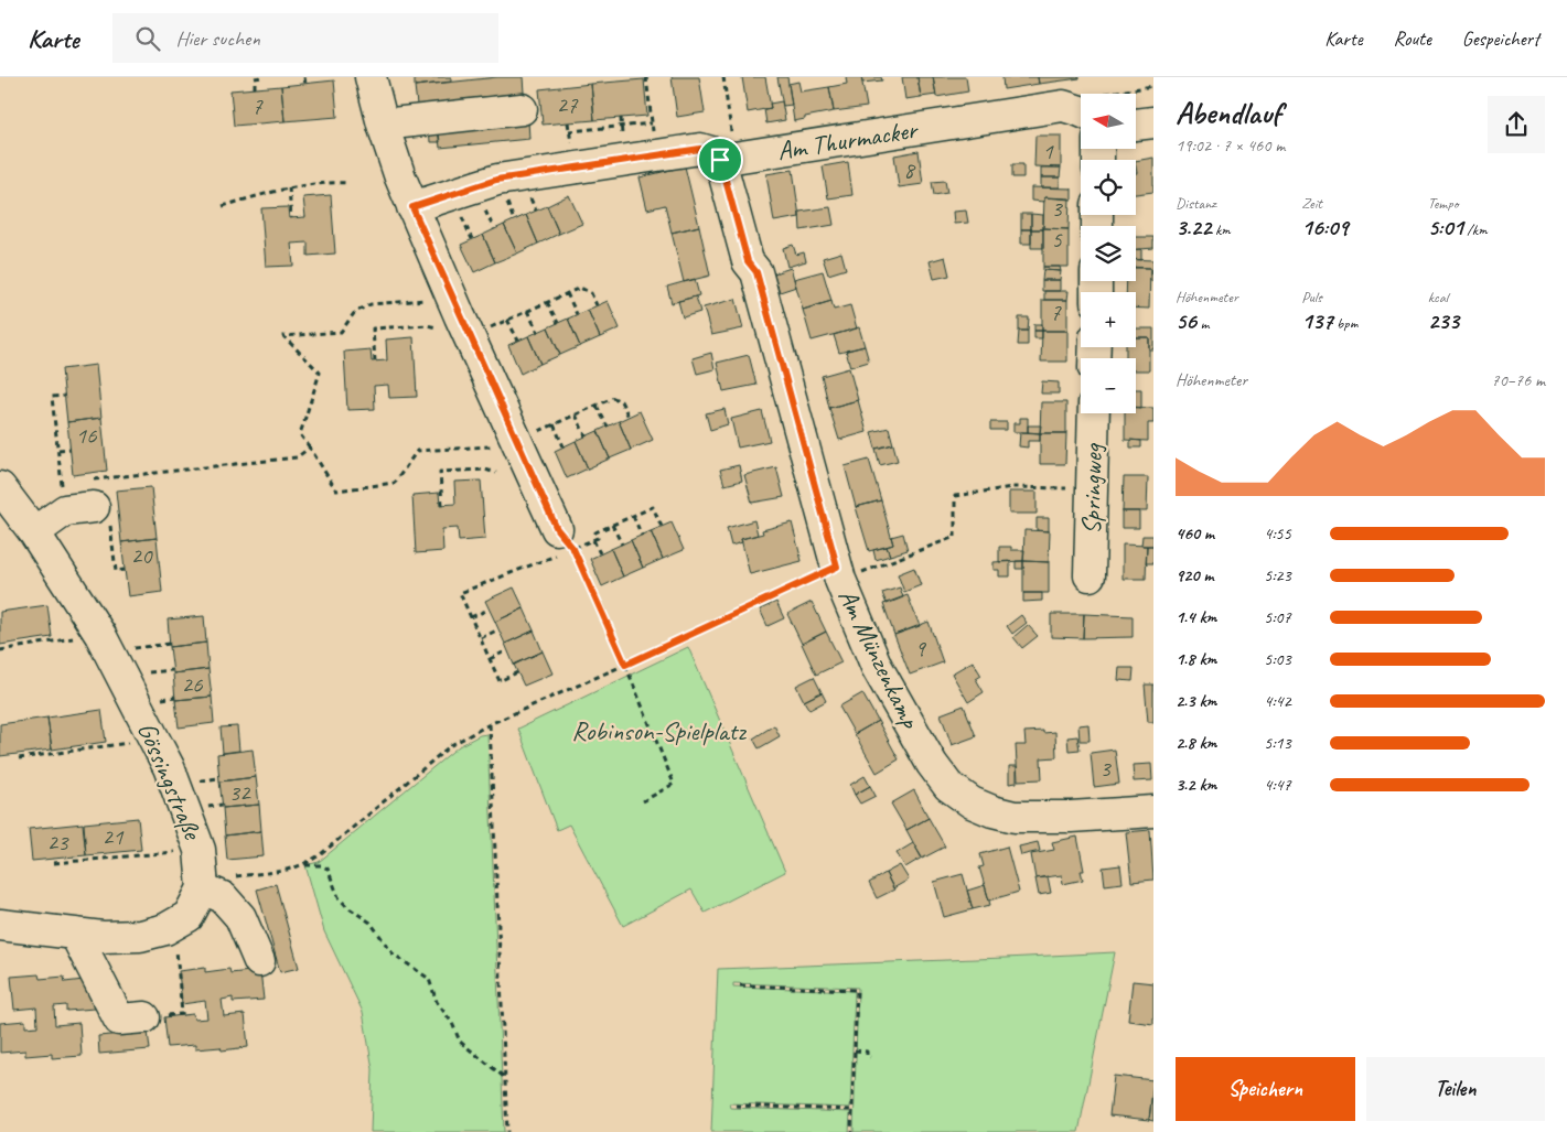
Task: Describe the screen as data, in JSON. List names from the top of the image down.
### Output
{
  "streets": {
    "street": [
      "Am Thurmacker",
      "Springweg",
      "Am Münzenkamp",
      "Gössingstraße"
    ]
  },
  "crossings": [
    ["Am Thurmacker", "Am Münzenkamp"]
  ],
  "parks": ["Robinson-Spielplatz"],
  "house_numbers": [
    "27",
    "7",
    "1",
    "8",
    "3",
    "5",
    "7",
    "16",
    "20",
    "9",
    "26",
    "3",
    "32",
    "21",
    "23"
  ],
  "north": "left",
  "page": {
    "header": "Karte",
    "search": "Hier suchen",
    "nav": ["Karte", "Route", "Gespeichert"],
    "heading": ["Abendlauf", "19:02 · 7 × 460 m"],
    "map_buttons": ["+", "−"],
    "stats": [
      ["Distanz", "3.22 km"],
      ["Zeit", "16:09"],
      ["Tempo", "5:01 /km"],
      ["Höhenmeter", "56 m"],
      ["Puls", "137 bpm"],
      ["kcal", "233"]
    ],
    "chart": ["Höhenmeter", "70–76 m"],
    "list": [
      {
        "name": "460 m",
        "note": "4:55"
      },
      {
        "name": "920 m",
        "note": "5:23"
      },
      {
        "name": "1.4 km",
        "note": "5:07"
      },
      {
        "name": "1.8 km",
        "note": "5:03"
      },
      {
        "name": "2.3 km",
        "note": "4:42"
      },
      {
        "name": "2.8 km",
        "note": "5:13"
      },
      {
        "name": "3.2 km",
        "note": "4:47"
      }
    ],
    "buttons": ["Speichern", "Teilen"]
  }
}
